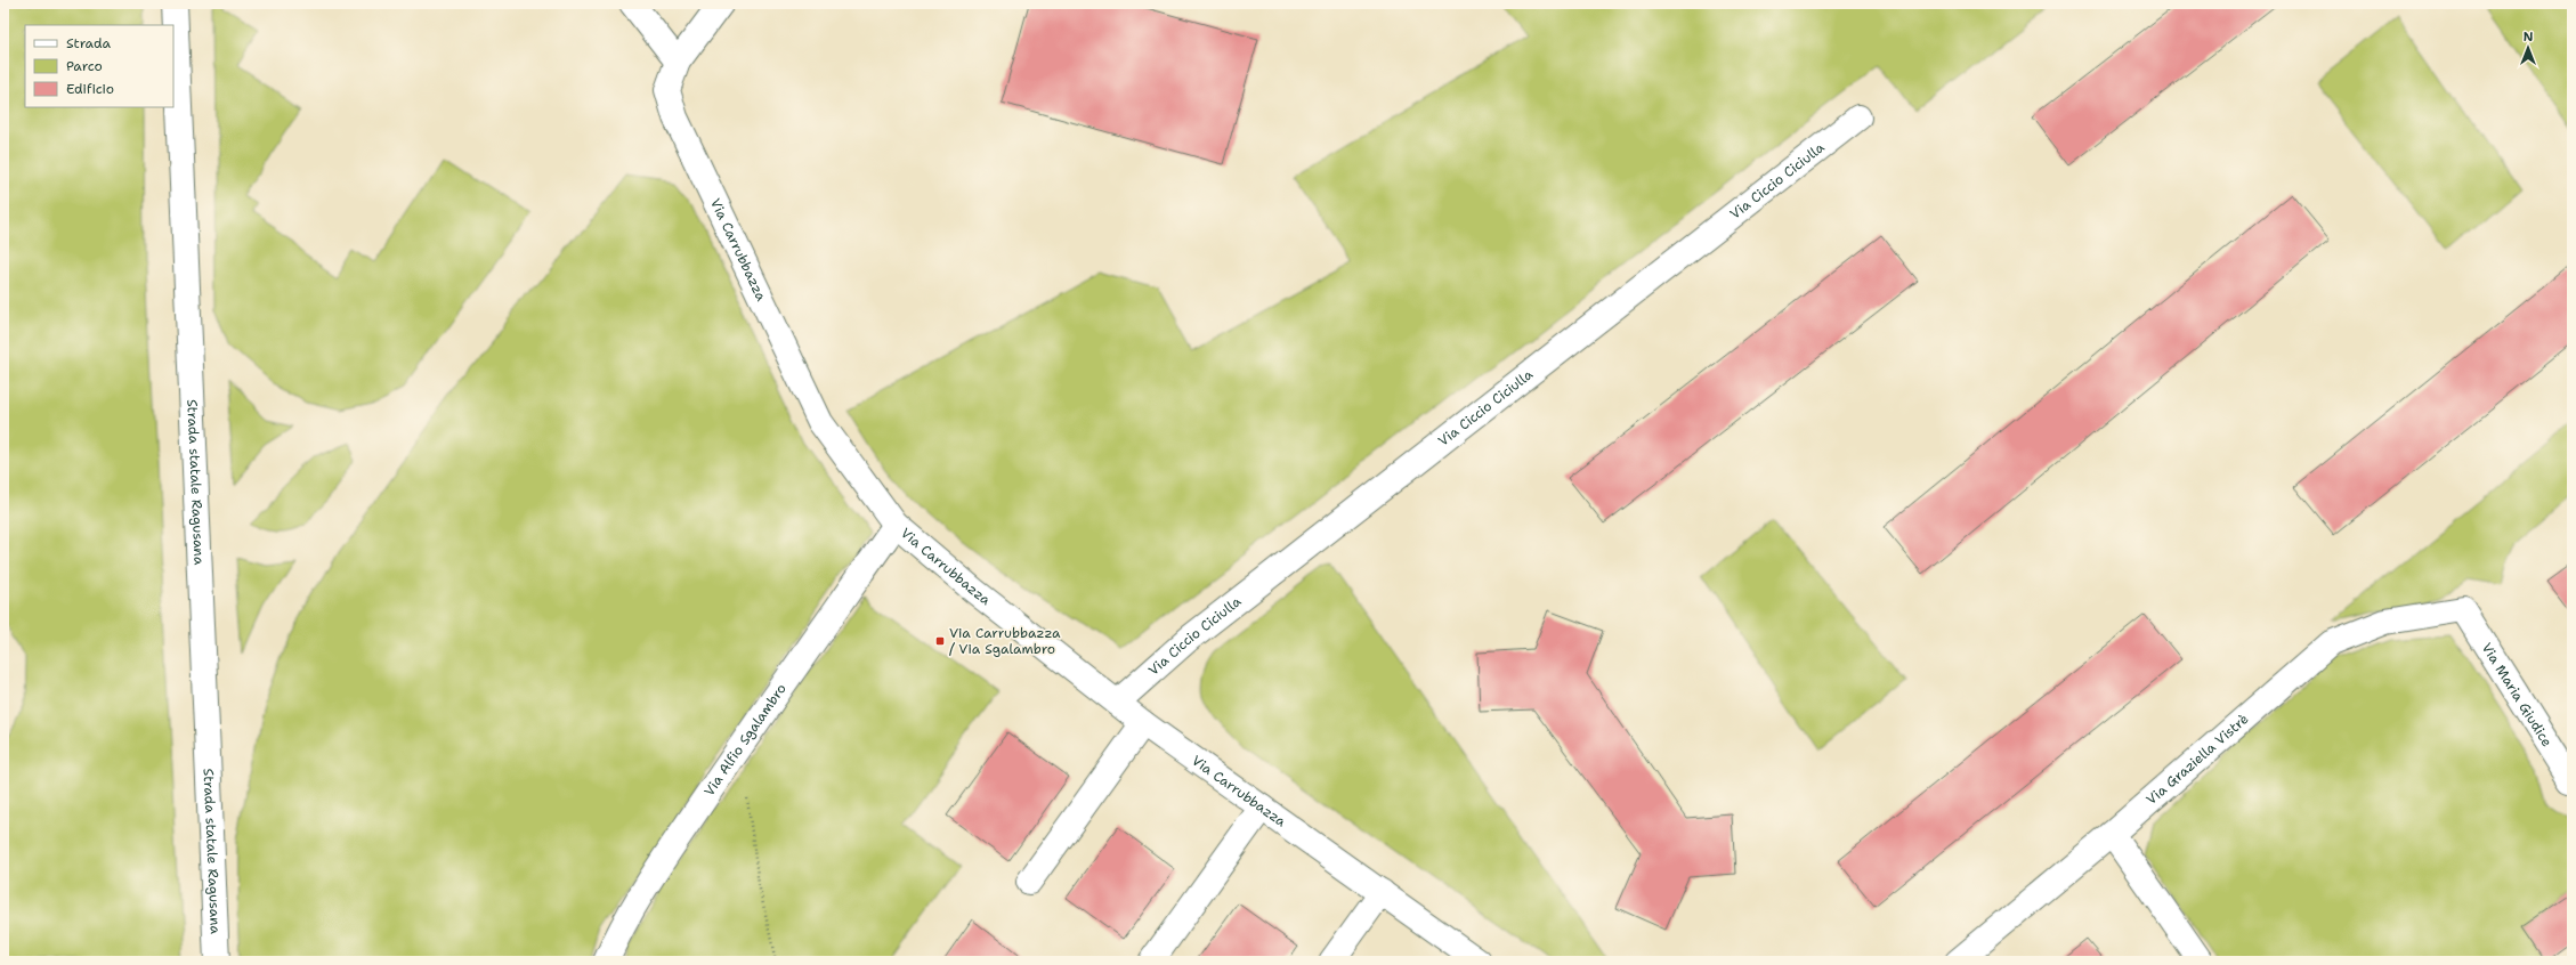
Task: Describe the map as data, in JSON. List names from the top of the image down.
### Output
{
  "streets": {
    "street": [
      "Via Ciccio Ciciulla",
      "Via Carrubbazza",
      "Strada statale Ragusana",
      "Via Maria Giudice",
      "Via Alfio Sgalambro",
      "Via Graziella Vistrè"
    ]
  },
  "crossings": [
    ["Via Ciccio Ciciulla", "Via Carrubbazza"],
    ["Via Carrubbazza", "Via Alfio Sgalambro"],
    ["Via Maria Giudice", "Via Graziella Vistrè"]
  ],
  "places": {
    "transit": ["Via Carrubbazza / Via Sgalambro"]
  },
  "legend": ["Strada", "Parco", "Edificio"],
  "north": "top"
}
